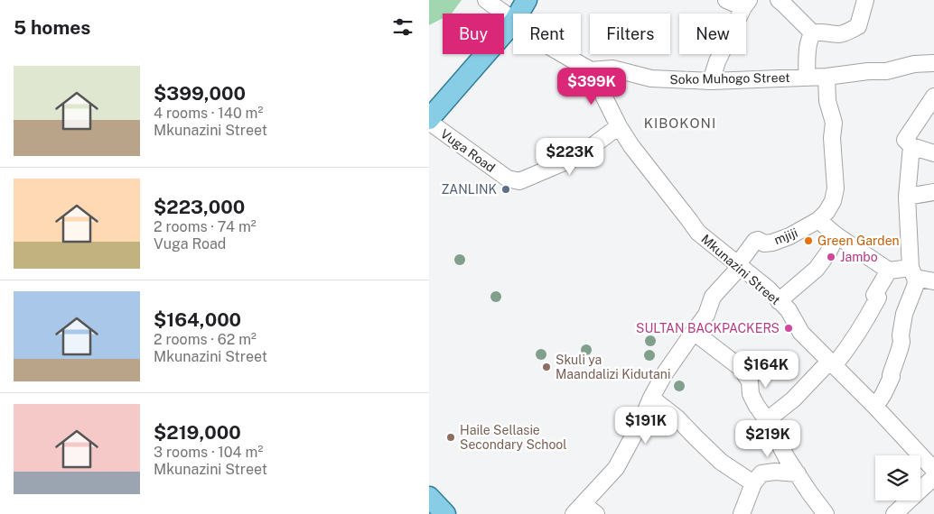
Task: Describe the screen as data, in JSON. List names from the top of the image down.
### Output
{
  "streets": {
    "main road": ["Vuga Road"],
    "street": ["Soko Muhogo Street", "mjiji", "Mkunazini Street"]
  },
  "crossings": [
    ["Soko Muhogo Street", "Mkunazini Street"],
    ["Vuga Road", "Mkunazini Street"],
    ["mjiji", "Mkunazini Street"]
  ],
  "districts": ["KIBOKONI"],
  "places": [
    "ZANLINK",
    "Green Garden",
    "Jambo",
    "SULTAN BACKPACKERS",
    "Skuli ya Maandalizi Kidutani",
    "Haile Sellasie Secondary School"
  ],
  "page": {
    "heading": "5 homes",
    "chip": [
      "Buy",
      "Rent",
      "Filters",
      "New"
    ],
    "list": [
      {
        "name": "$399,000",
        "note": "4 rooms · 140 m² · Mkunazini Street"
      },
      {
        "name": "$223,000",
        "note": "2 rooms · 74 m² · Vuga Road"
      },
      {
        "name": "$164,000",
        "note": "2 rooms · 62 m² · Mkunazini Street"
      },
      {
        "name": "$219,000",
        "note": "3 rooms · 104 m² · Mkunazini Street"
      }
    ],
    "price": [
      "$399K",
      "$223K",
      "$164K",
      "$191K",
      "$219K"
    ]
  }
}
